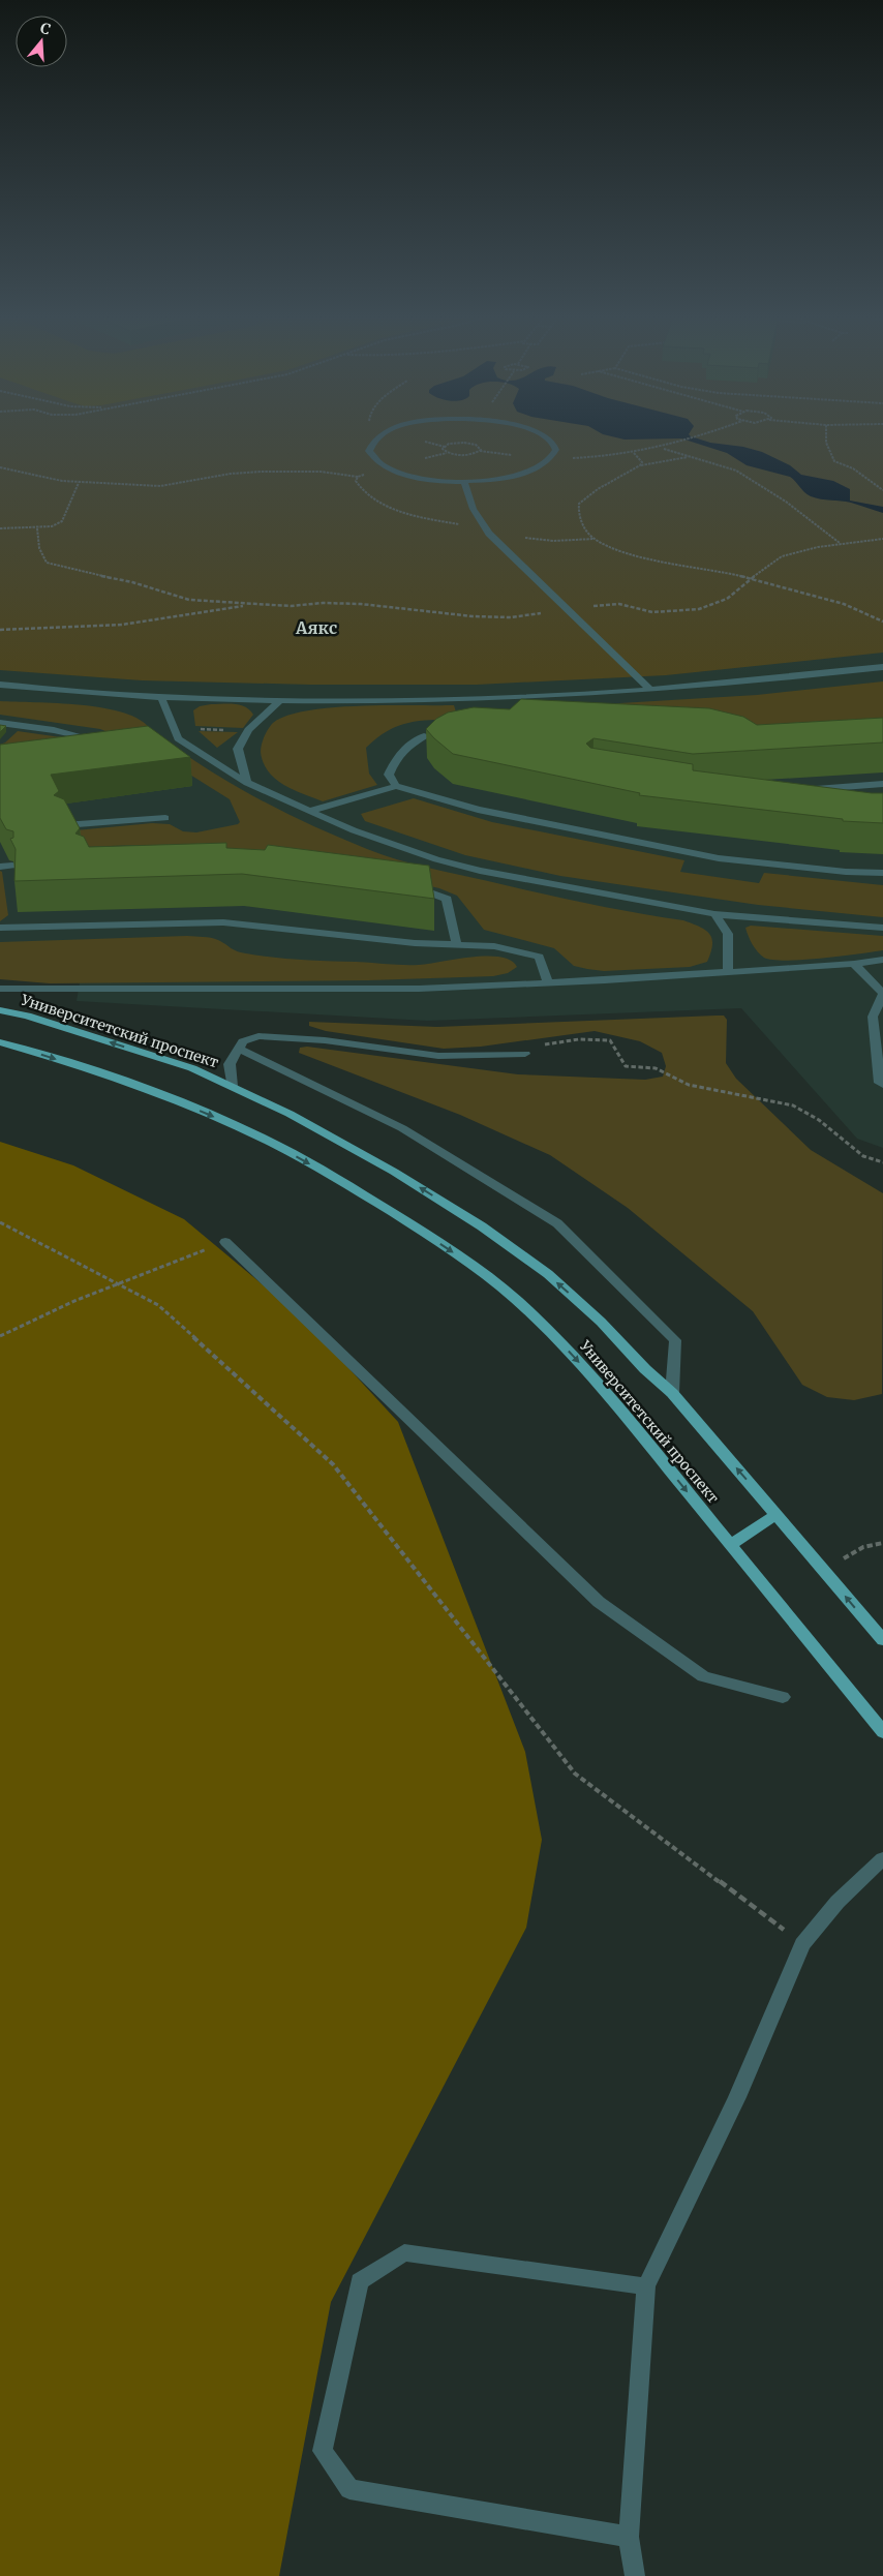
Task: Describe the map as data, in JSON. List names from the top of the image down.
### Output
{
  "streets": {
    "main road": ["Университетский проспект"]
  },
  "districts": ["Аякс"],
  "north": "top"
}
